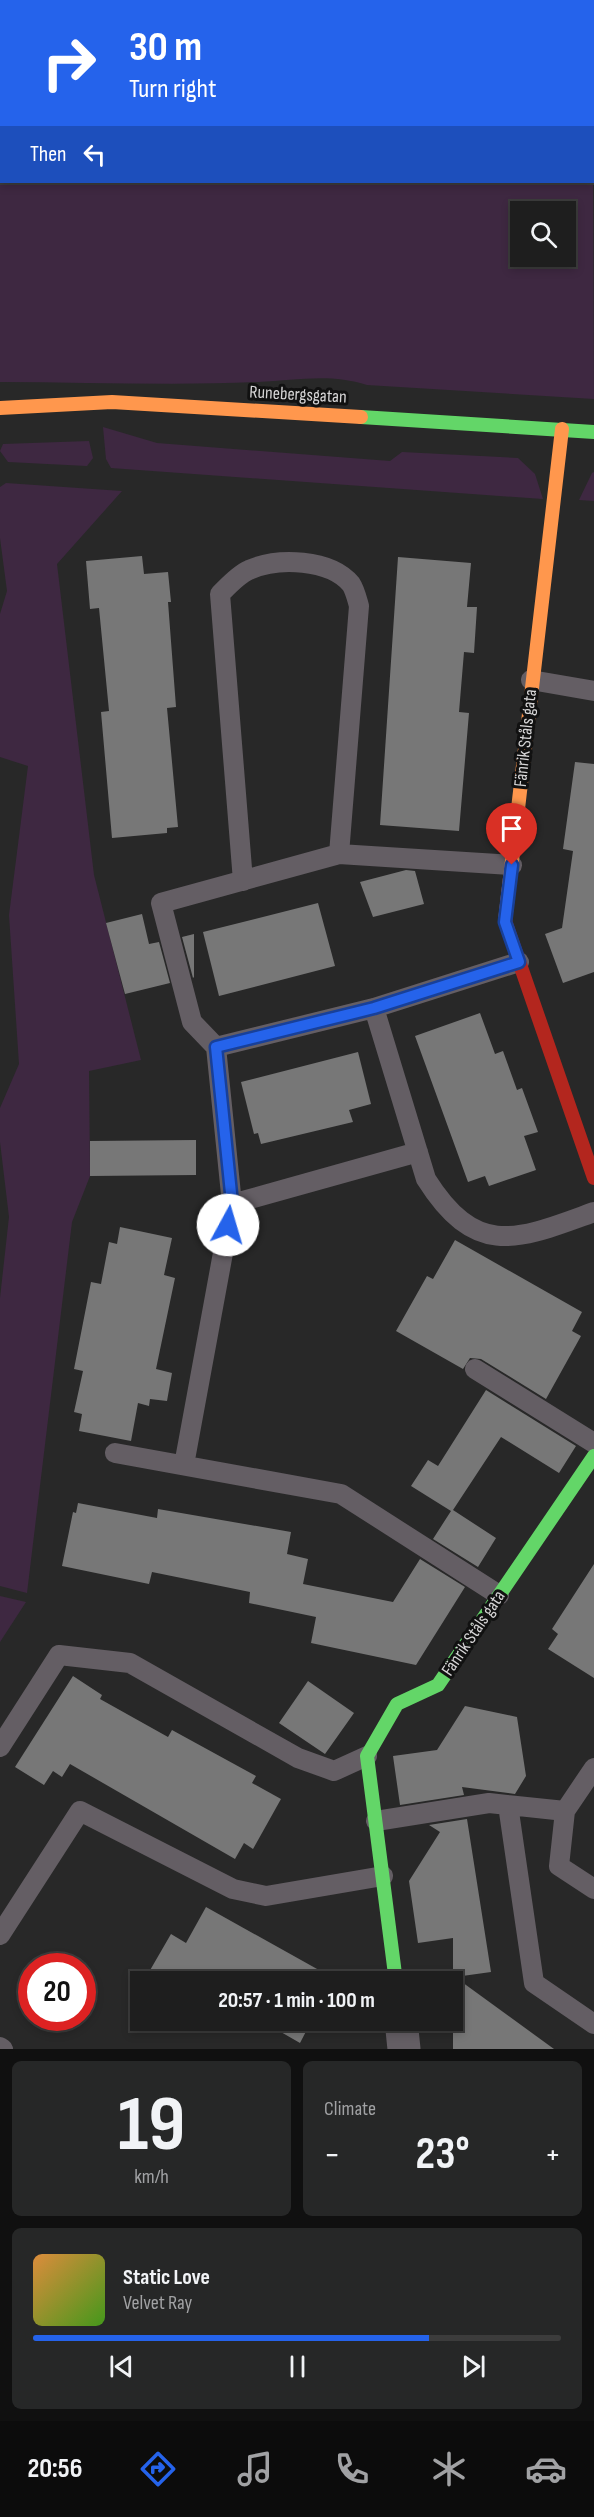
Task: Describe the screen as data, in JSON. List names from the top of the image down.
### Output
{
  "streets": {
    "street": ["Runebergsgatan", "Fänrik Ståls gata"]
  },
  "crossings": [
    ["Runebergsgatan", "Fänrik Ståls gata"]
  ],
  "page": {
    "turn": ["30 m", "Turn right"],
    "then": "Then",
    "limit": "20",
    "trip": "20:57 · 1 min · 100 m",
    "tile": [
      ["19", "km/h"],
      "Climate"
    ],
    "heat": ["−", "23°", "+"],
    "song": ["Static Love", "Velvet Ray"],
    "tabs": "20:56"
  }
}
